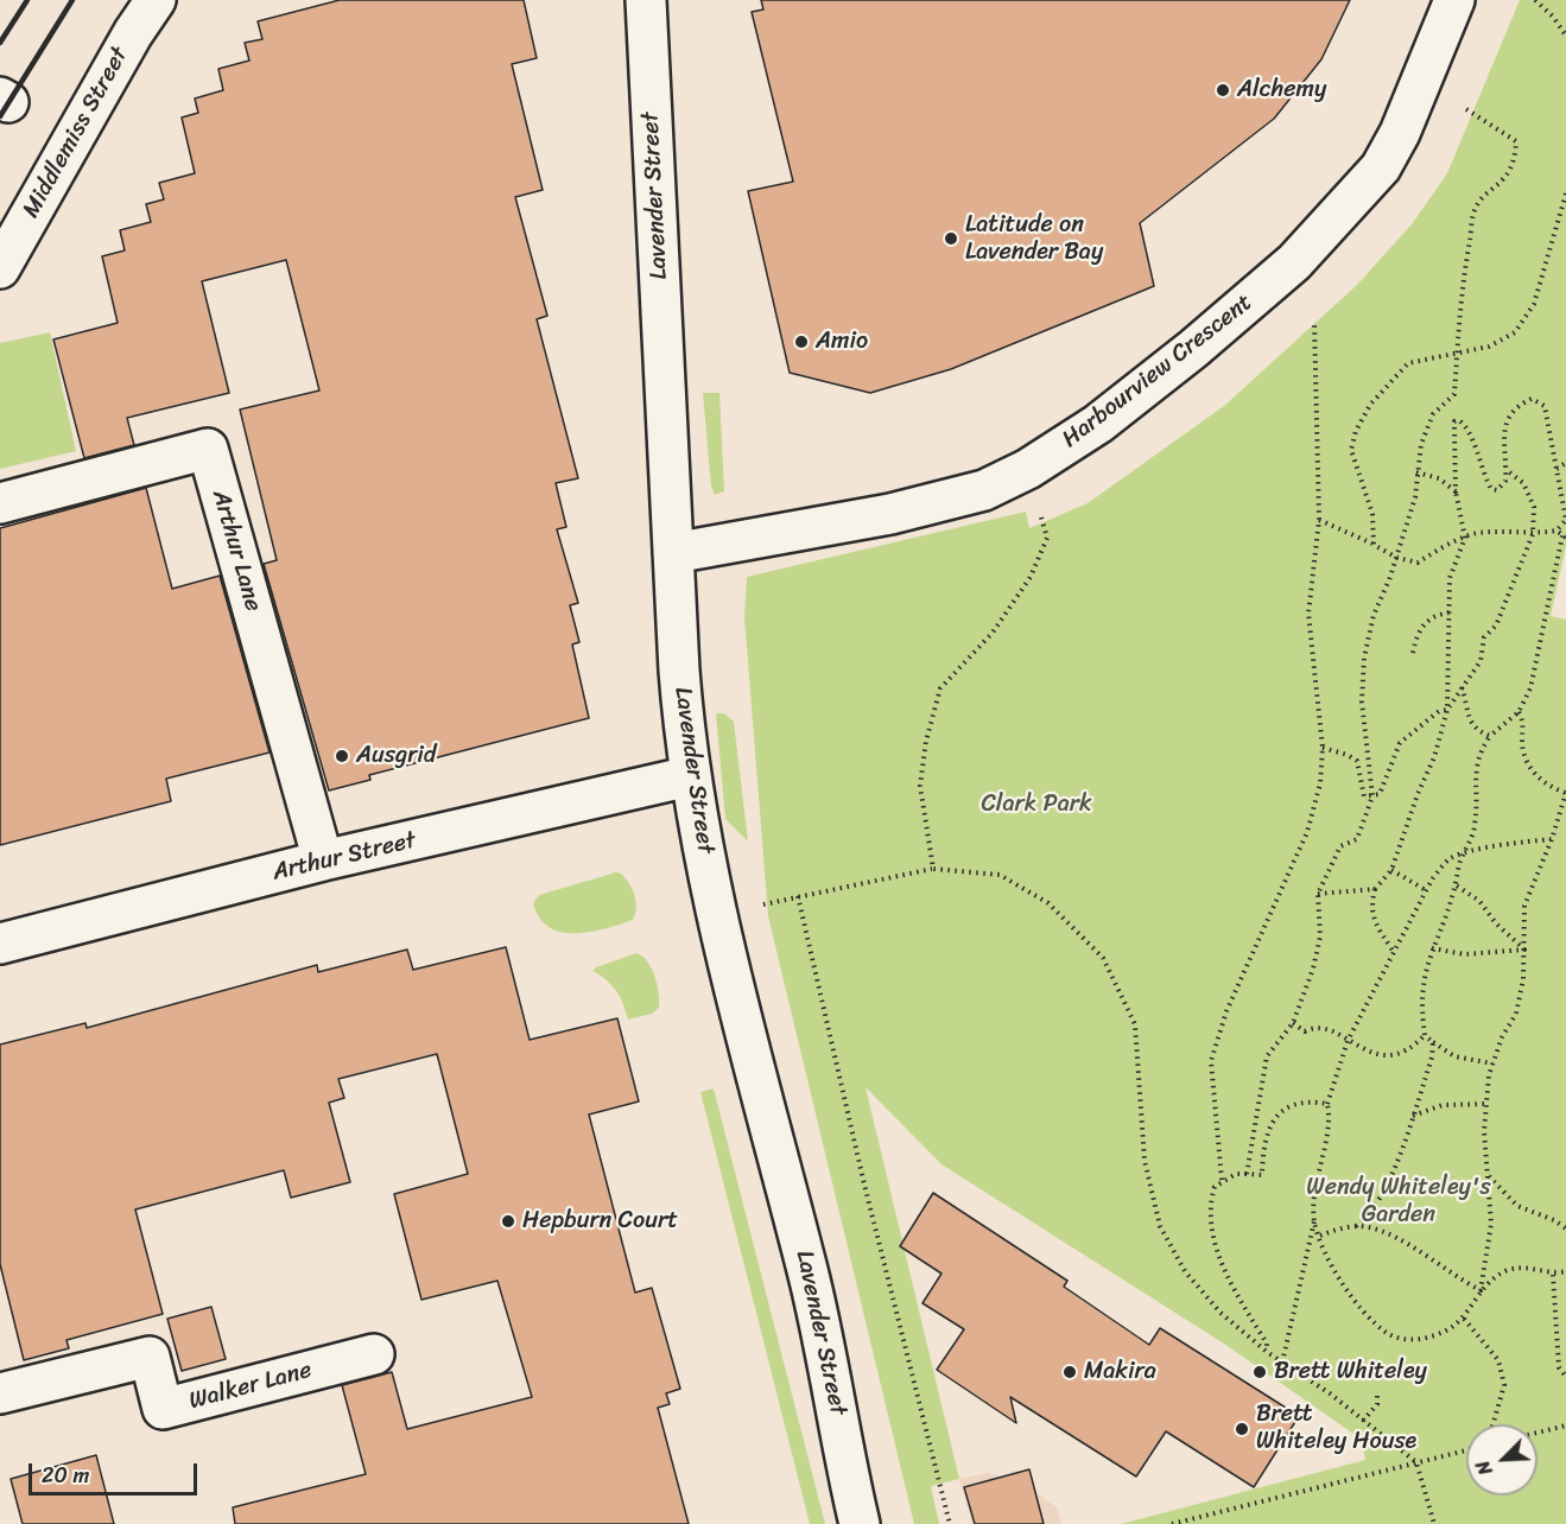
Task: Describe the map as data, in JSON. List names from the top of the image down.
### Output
{
  "streets": {
    "street": [
      "Middlemiss Street",
      "Lavender Street",
      "Harbourview Crescent",
      "Arthur Lane",
      "Arthur Street",
      "Walker Lane"
    ]
  },
  "crossings": [
    ["Lavender Street", "Harbourview Crescent"],
    ["Lavender Street", "Arthur Street"],
    ["Arthur Lane", "Arthur Street"]
  ],
  "parks": ["Clark Park", "Wendy Whiteley's Garden"],
  "places": [
    "Alchemy",
    "Latitude on Lavender Bay",
    "Amio",
    "Ausgrid",
    "Hepburn Court",
    "Makira",
    "Brett Whiteley",
    "Brett Whiteley House"
  ],
  "scale_bar": "20 m",
  "north": "bottom left"
}
